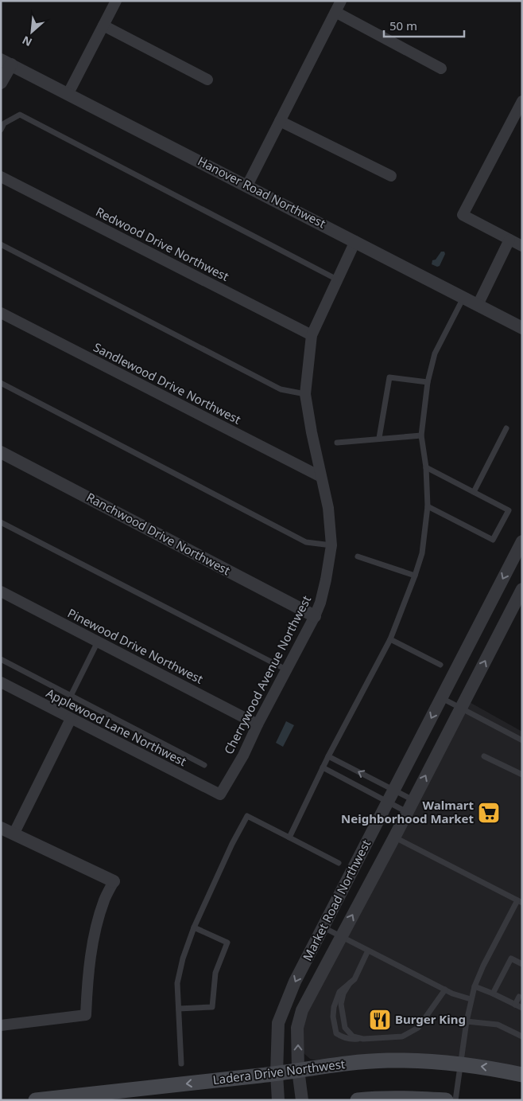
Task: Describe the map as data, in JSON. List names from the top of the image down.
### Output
{
  "streets": {
    "main road": ["Ladera Drive Northwest"],
    "street": [
      "Hanover Road Northwest",
      "Redwood Drive Northwest",
      "Sandlewood Drive Northwest",
      "Ranchwood Drive Northwest",
      "Pinewood Drive Northwest",
      "Cherrywood Avenue Northwest",
      "Applewood Lane Northwest",
      "Market Road Northwest"
    ]
  },
  "crossings": [
    ["Hanover Road Northwest", "Cherrywood Avenue Northwest"],
    ["Redwood Drive Northwest", "Cherrywood Avenue Northwest"],
    ["Sandlewood Drive Northwest", "Cherrywood Avenue Northwest"],
    ["Ranchwood Drive Northwest", "Cherrywood Avenue Northwest"],
    ["Pinewood Drive Northwest", "Cherrywood Avenue Northwest"],
    ["Cherrywood Avenue Northwest", "Applewood Lane Northwest"],
    ["Market Road Northwest", "Ladera Drive Northwest"]
  ],
  "one_way": ["Ladera Drive Northwest"],
  "places": {
    "supermarket": ["Walmart Neighborhood Market"],
    "restaurant": ["Burger King"]
  },
  "scale_bar": "50 m",
  "north": "bottom left"
}
